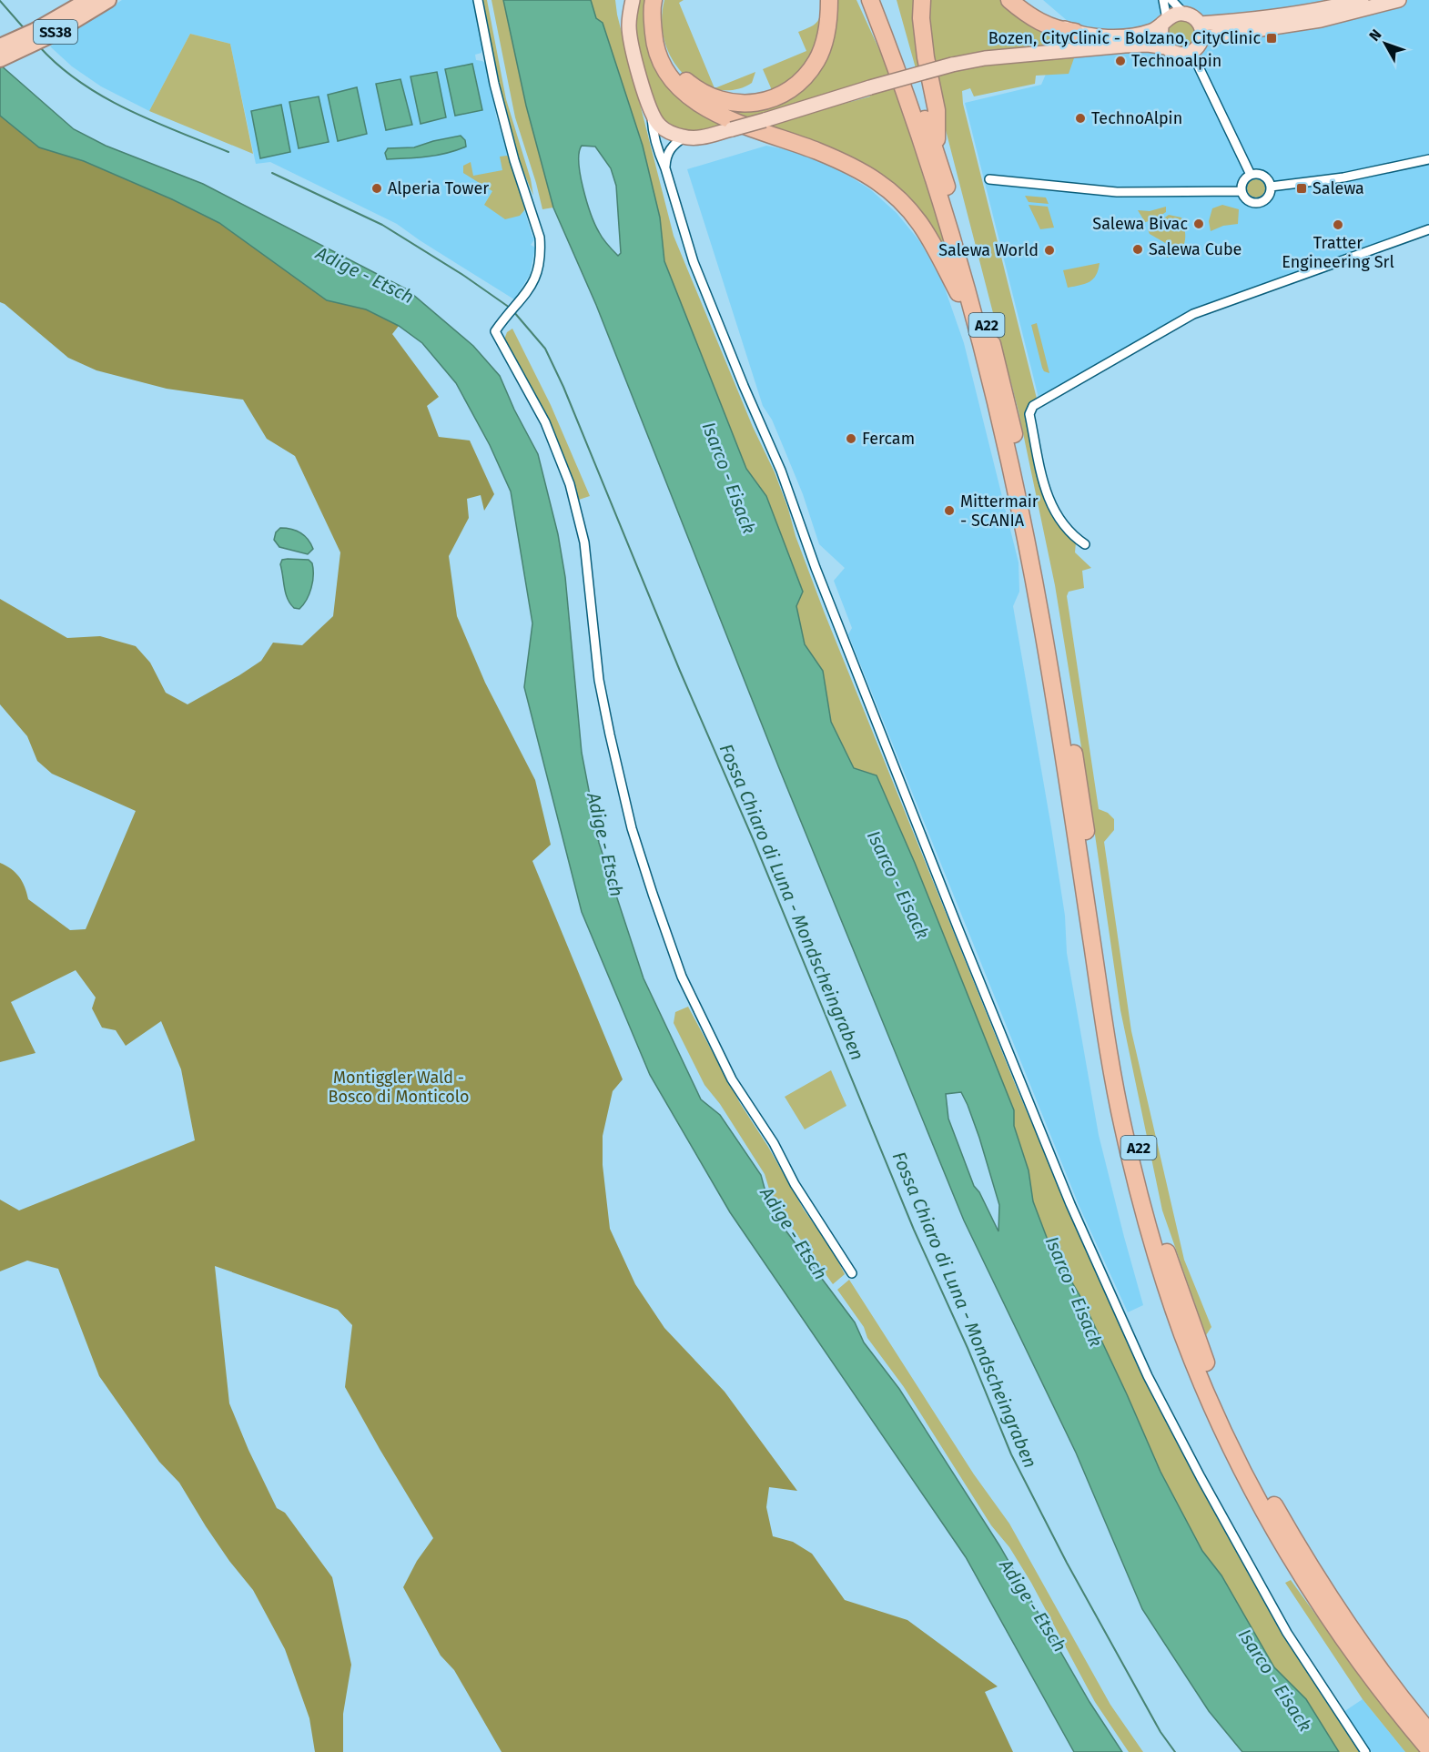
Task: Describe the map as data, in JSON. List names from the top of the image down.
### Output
{
  "streets": {
    "highway": ["SS38", "A22"]
  },
  "water": ["Adige - Etsch", "Isarco - Eisack", "Fossa Chiaro di Luna - Mondscheingraben"],
  "parks": ["Montiggler Wald - Bosco di Monticolo"],
  "places": {
    "transit": ["Bozen, CityClinic - Bolzano, CityClinic", "Salewa"],
    "other": [
      "Technoalpin",
      "TechnoAlpin",
      "Alperia Tower",
      "Salewa Bivac",
      "Tratter Engineering Srl",
      "Salewa Cube",
      "Salewa World",
      "Fercam",
      "Mittermair - SCANIA"
    ]
  },
  "north": "top left"
}
